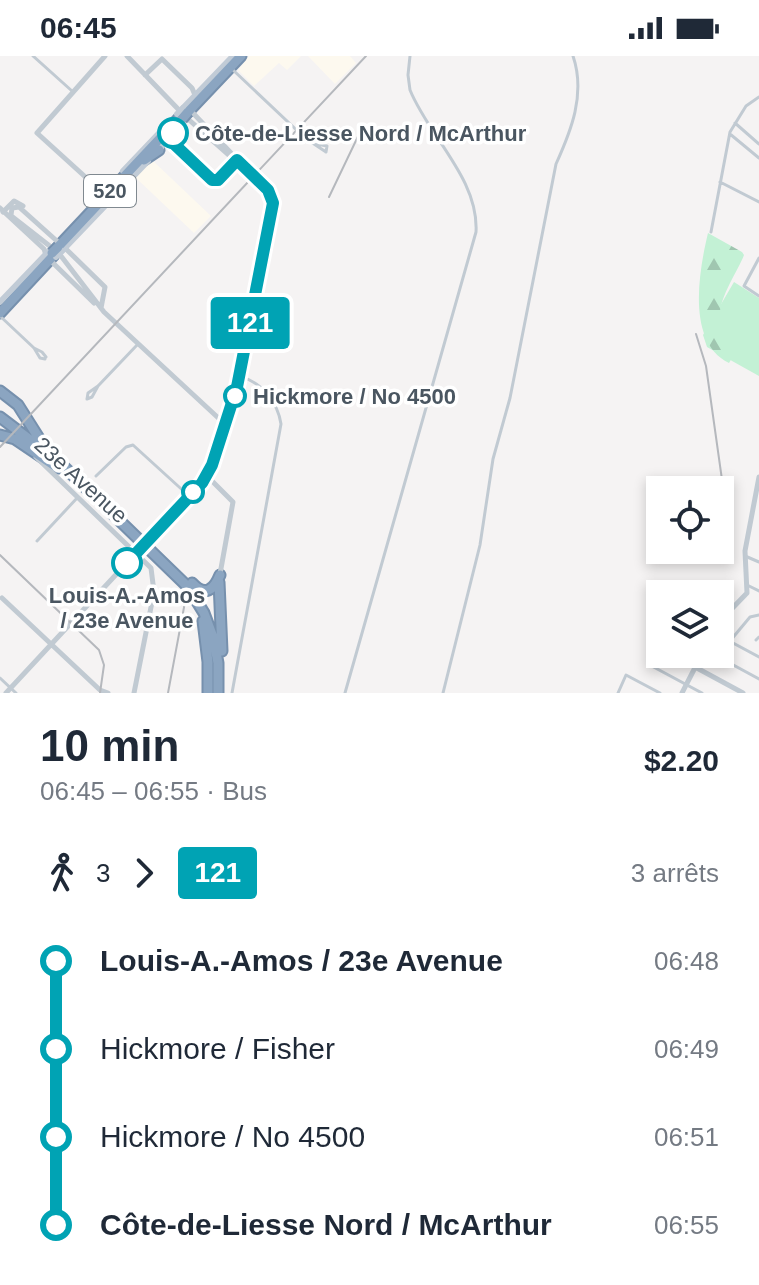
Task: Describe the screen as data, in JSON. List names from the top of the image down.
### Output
{
  "streets": {
    "highway": ["520"],
    "street": ["23e Avenue"]
  },
  "places": ["Côte-de-Liesse Nord / McArthur", "Hickmore / No 4500", "Louis-A.-Amos / 23e Avenue"],
  "lines": ["bus line 121"],
  "page": {
    "status": "06:45",
    "on_map": "121",
    "heading": ["10 min", "06:45 – 06:55 · Bus", "$2.20"],
    "legs": ["3", "121", "3 arrêts"],
    "list": [
      {
        "name": "Louis-A.-Amos / 23e Avenue",
        "value": "06:48"
      },
      {
        "name": "Hickmore / Fisher",
        "value": "06:49"
      },
      {
        "name": "Hickmore / No 4500",
        "value": "06:51"
      },
      {
        "name": "Côte-de-Liesse Nord / McArthur",
        "value": "06:55"
      }
    ]
  }
}
